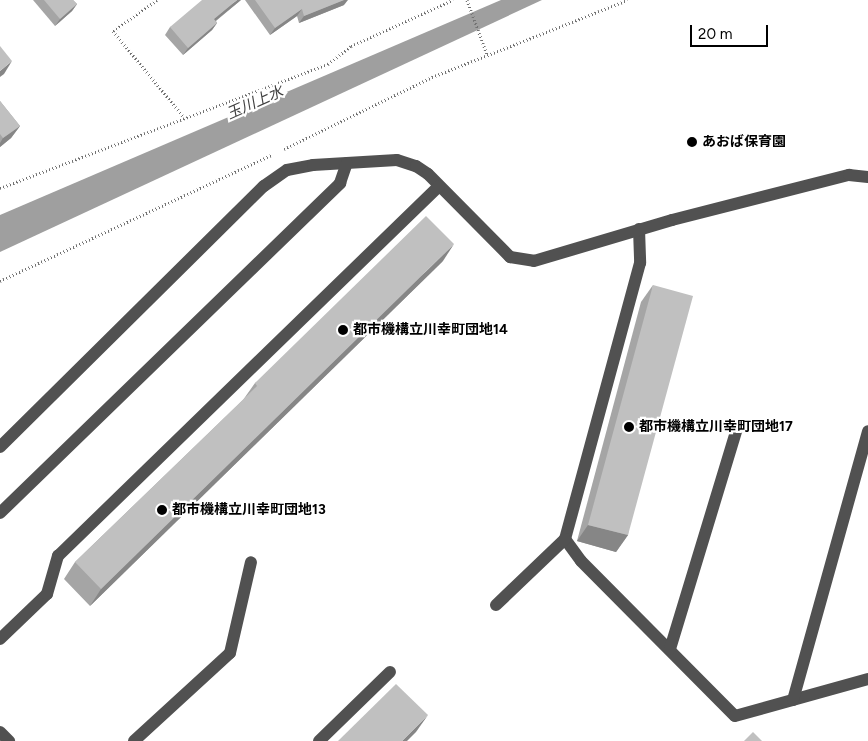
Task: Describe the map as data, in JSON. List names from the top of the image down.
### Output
{
  "water": ["玉川上水"],
  "places": [
    "あおば保育園",
    "都市機構立川幸町団地14",
    "都市機構立川幸町団地17",
    "都市機構立川幸町団地13"
  ],
  "scale_bar": "20 m"
}
